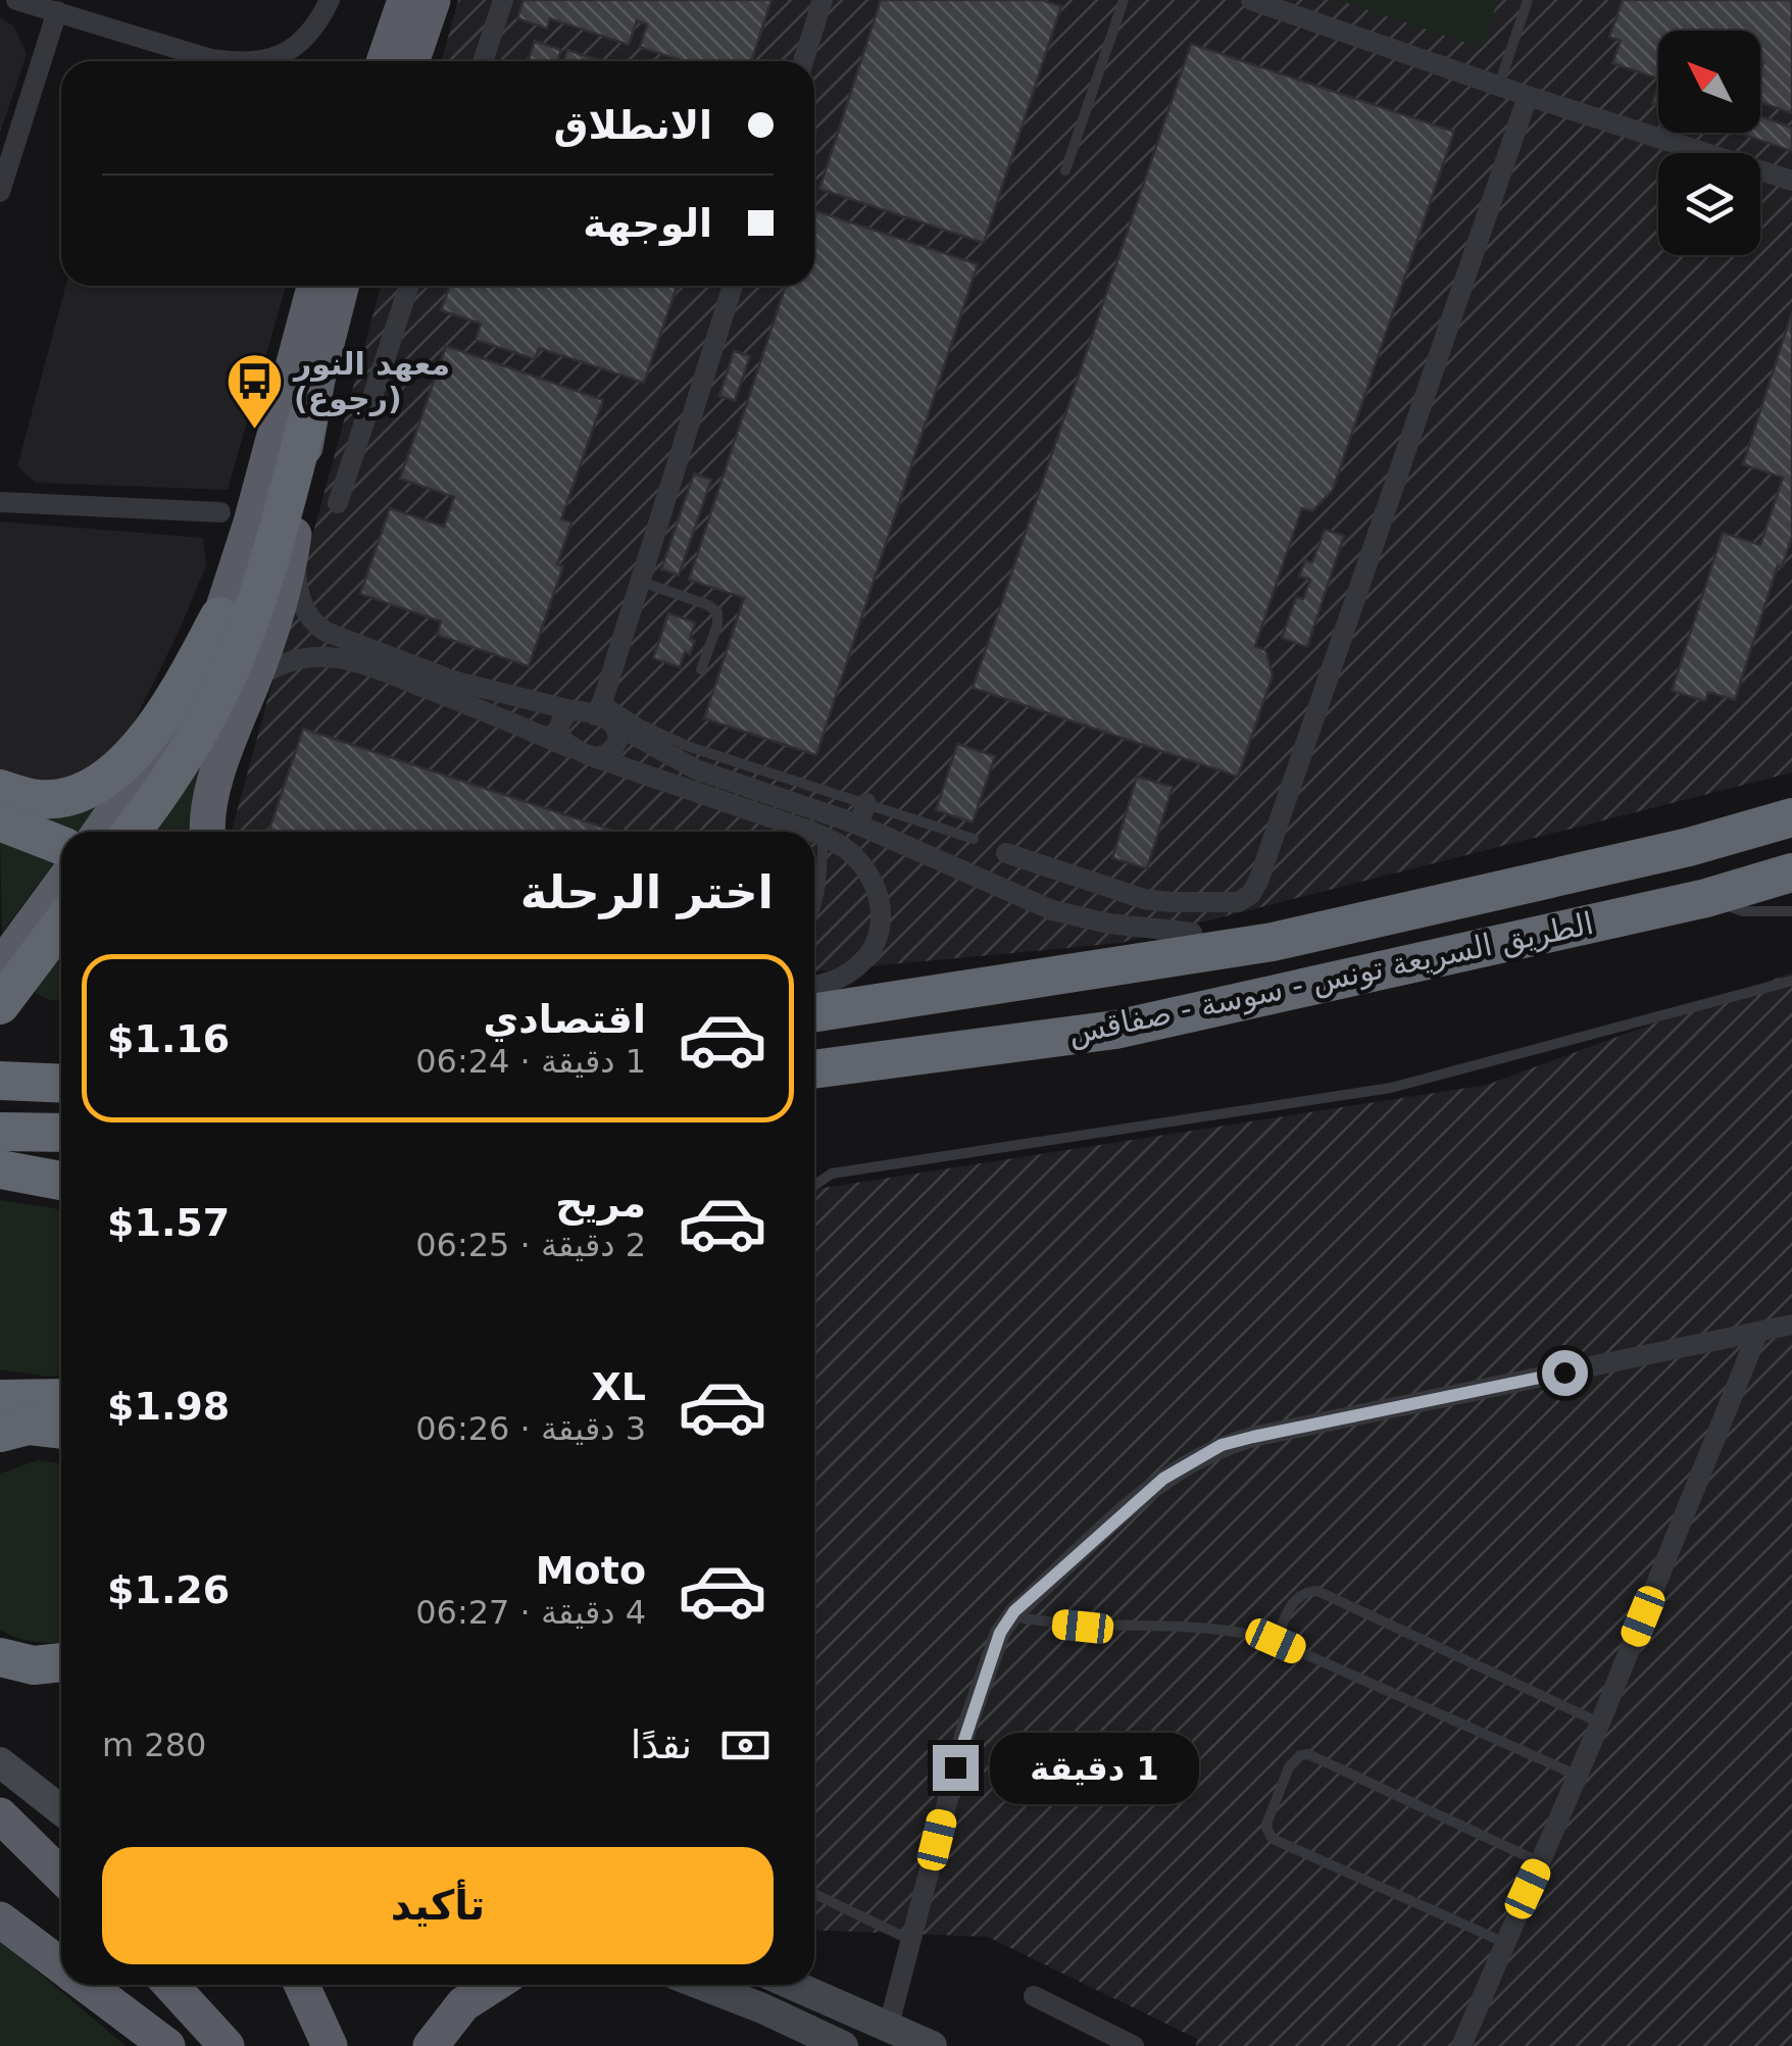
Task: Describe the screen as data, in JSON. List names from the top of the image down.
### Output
{
  "streets": {
    "highway": ["الطريق السريعة تونس - سوسة - صفاقس"]
  },
  "places": {
    "bus stop": ["معهد النور (رجوع)"]
  },
  "north": "top left",
  "page": {
    "banner": ["الانطلاق", "الوجهة"],
    "heading": "اختر الرحلة",
    "list": [
      {
        "name": "اقتصادي",
        "note": "1 دقيقة · 06:24",
        "value": "$1.16"
      },
      {
        "name": "مريح",
        "note": "2 دقيقة · 06:25",
        "value": "$1.57"
      },
      {
        "name": "XL",
        "note": "3 دقيقة · 06:26",
        "value": "$1.98"
      },
      {
        "name": "Moto",
        "note": "4 دقيقة · 06:27",
        "value": "$1.26"
      }
    ],
    "pay": ["نقدًا", "280 m"],
    "bubble": "1 دقيقة",
    "buttons": "تأكيد"
  }
}
